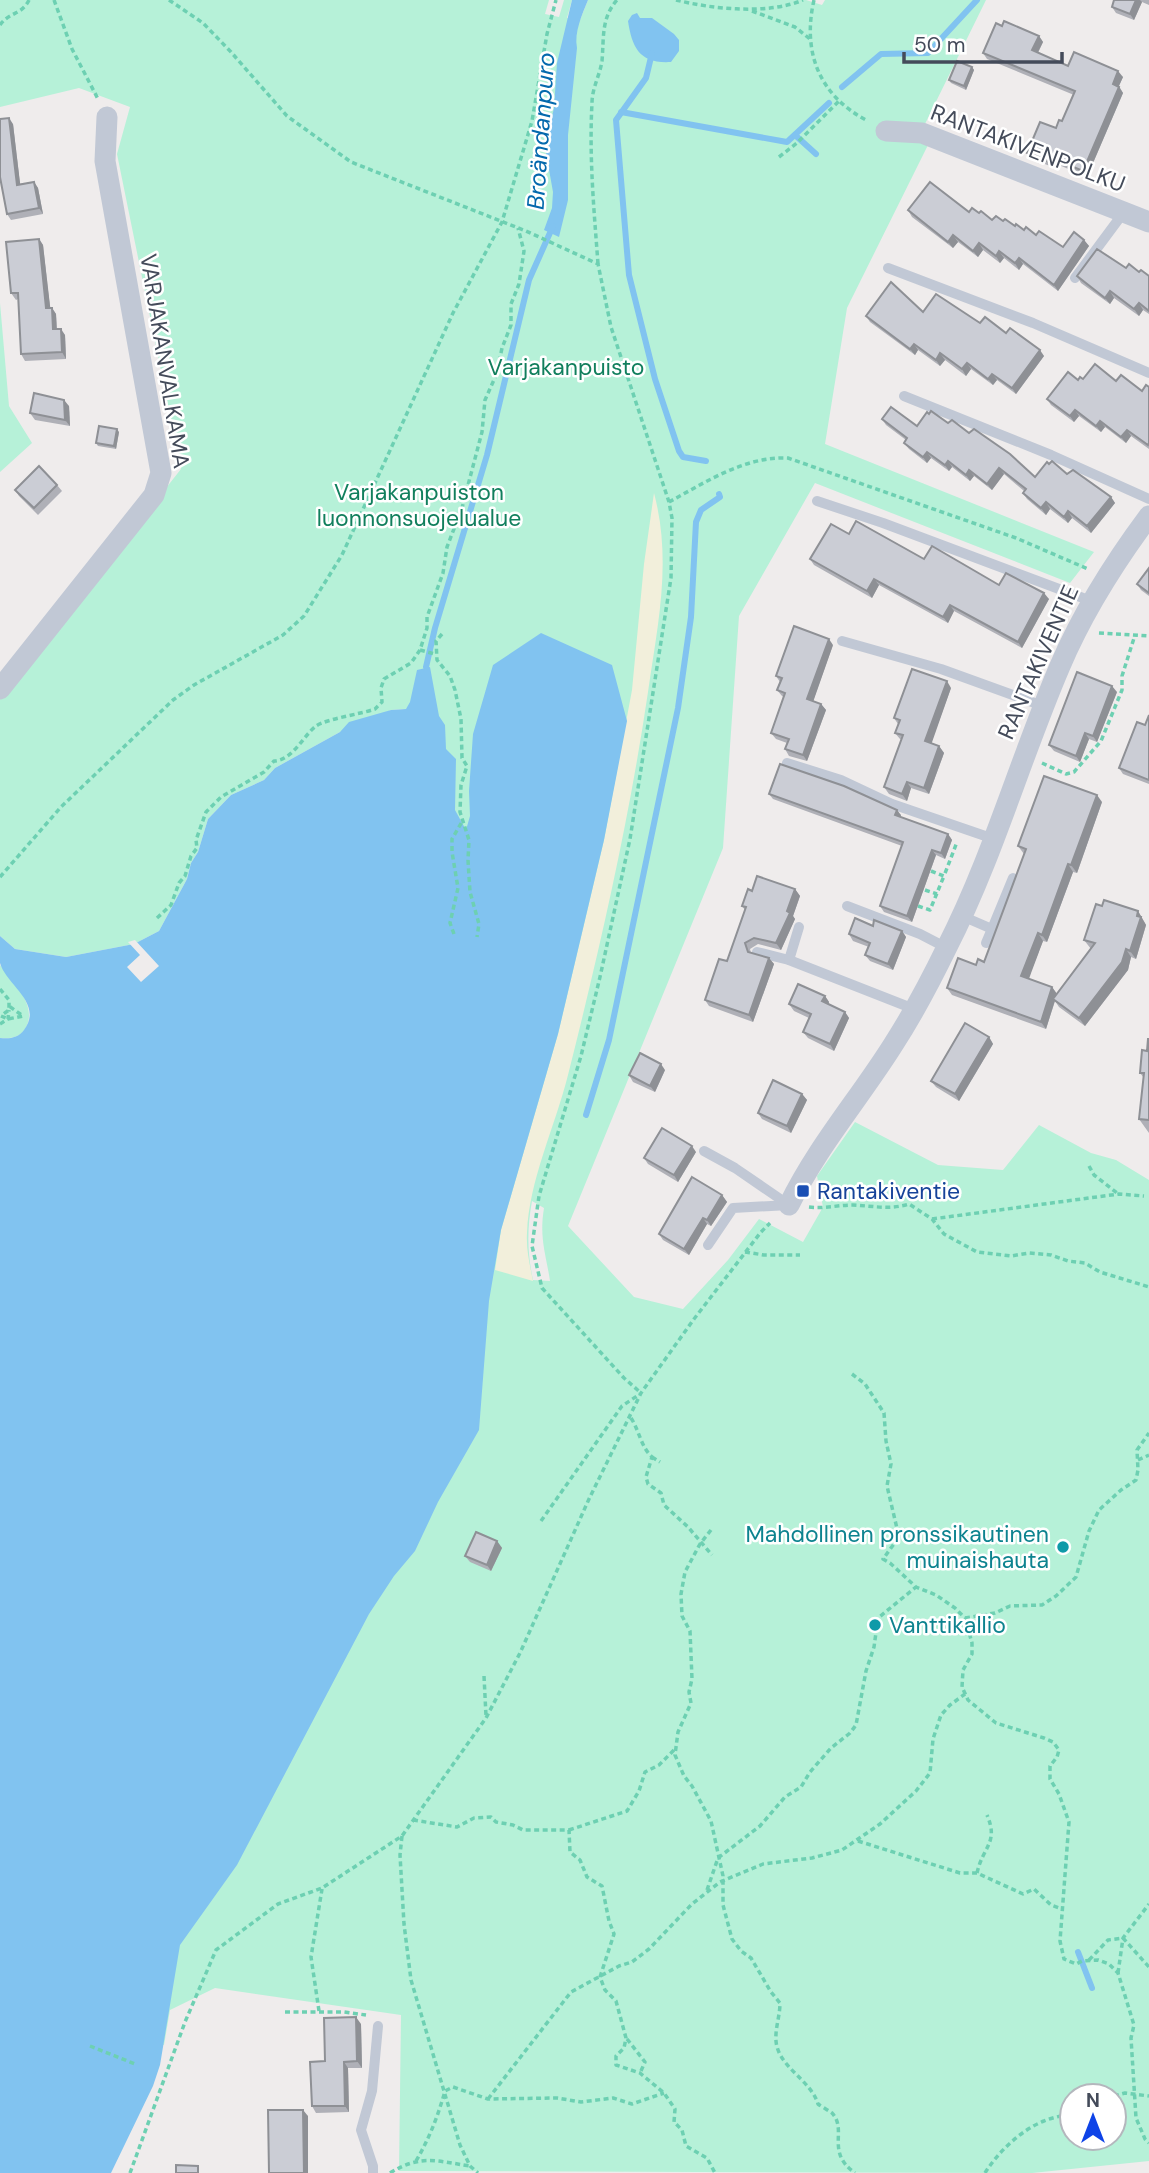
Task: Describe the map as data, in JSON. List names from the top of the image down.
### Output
{
  "streets": {
    "street": ["RANTAKIVENPOLKU", "VARJAKANVALKAMA", "RANTAKIVENTIE"]
  },
  "water": ["Broändanpuro"],
  "parks": ["Varjakanpuisto", "Varjakanpuiston luonnonsuojelualue"],
  "places": {
    "transit": ["Rantakiventie"],
    "other": ["Mahdollinen pronssikautinen muinaishauta", "Vanttikallio"]
  },
  "scale_bar": "50 m",
  "north": "top"
}
